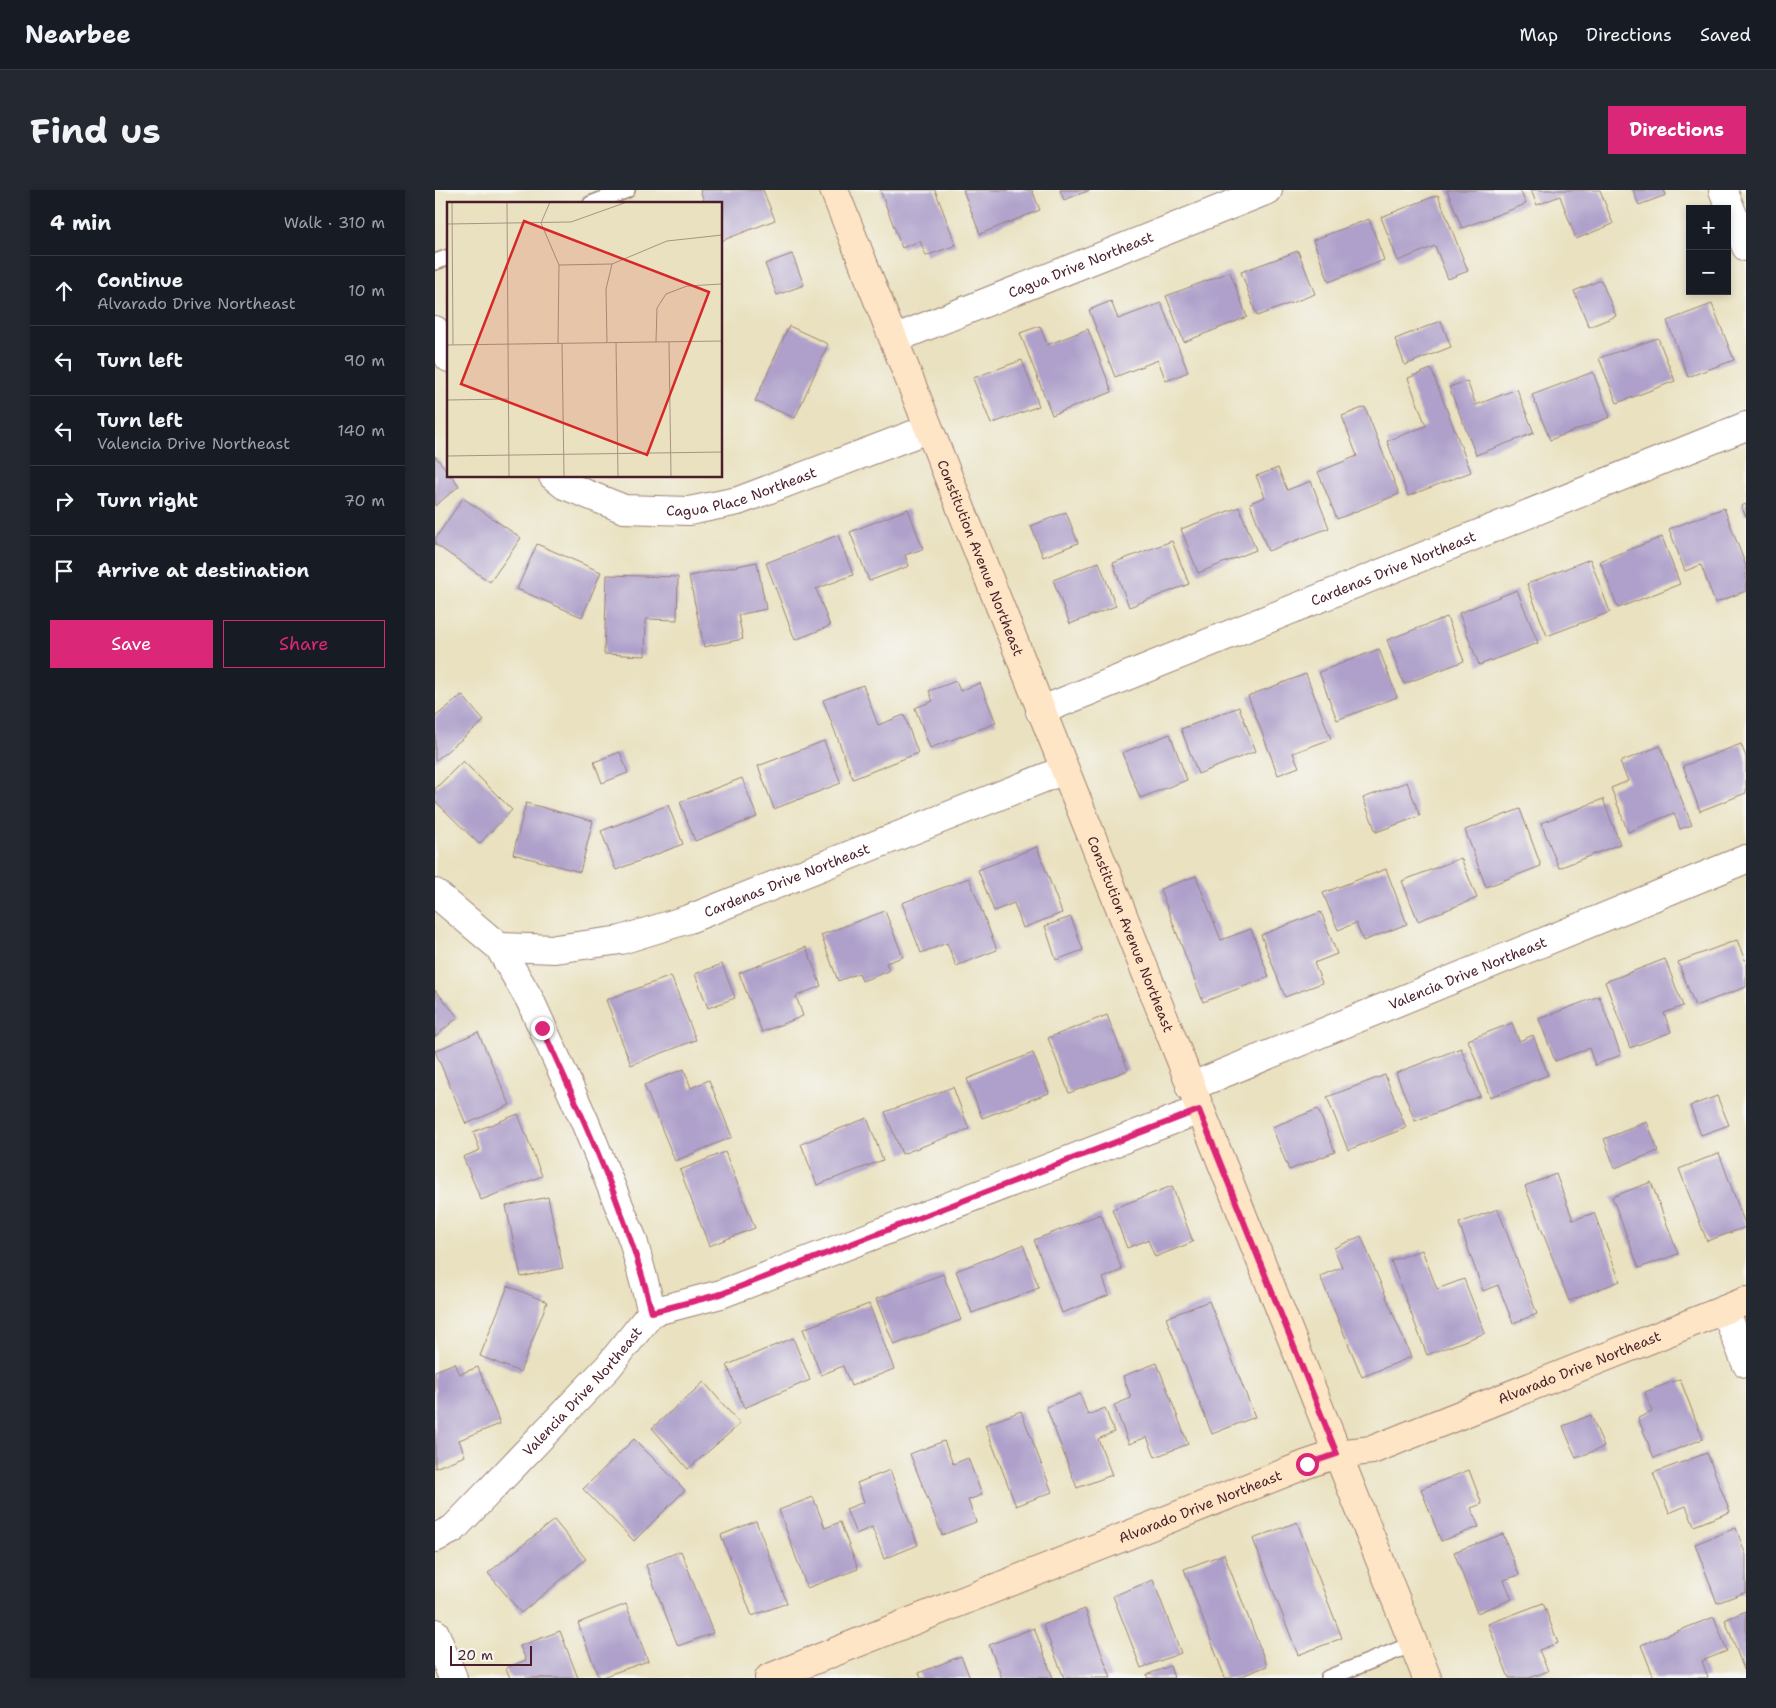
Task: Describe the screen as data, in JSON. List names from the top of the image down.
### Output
{
  "streets": {
    "street": [
      "Cagua Drive Northeast",
      "Cagua Place Northeast",
      "Constitution Avenue Northeast",
      "Cardenas Drive Northeast",
      "Valencia Drive Northeast",
      "Alvarado Drive Northeast"
    ]
  },
  "crossings": [
    ["Cagua Drive Northeast", "Constitution Avenue Northeast"],
    ["Cagua Place Northeast", "Constitution Avenue Northeast"],
    ["Constitution Avenue Northeast", "Cardenas Drive Northeast"],
    ["Constitution Avenue Northeast", "Valencia Drive Northeast"],
    ["Constitution Avenue Northeast", "Alvarado Drive Northeast"]
  ],
  "scale_bar": "20 m",
  "page": {
    "header": "Nearbee",
    "nav": ["Map", "Directions", "Saved"],
    "buttons": [
      "Directions",
      ["Save", "Share"]
    ],
    "title": "Find us",
    "heading": ["4 min", "Walk · 310 m"],
    "map_buttons": ["+", "−"],
    "list": [
      ["Continue", "Alvarado Drive Northeast", "10 m"],
      ["Turn left", "90 m"],
      ["Turn left", "Valencia Drive Northeast", "140 m"],
      ["Turn right", "70 m"],
      "Arrive at destination"
    ],
    "scale": "20 m"
  }
}
